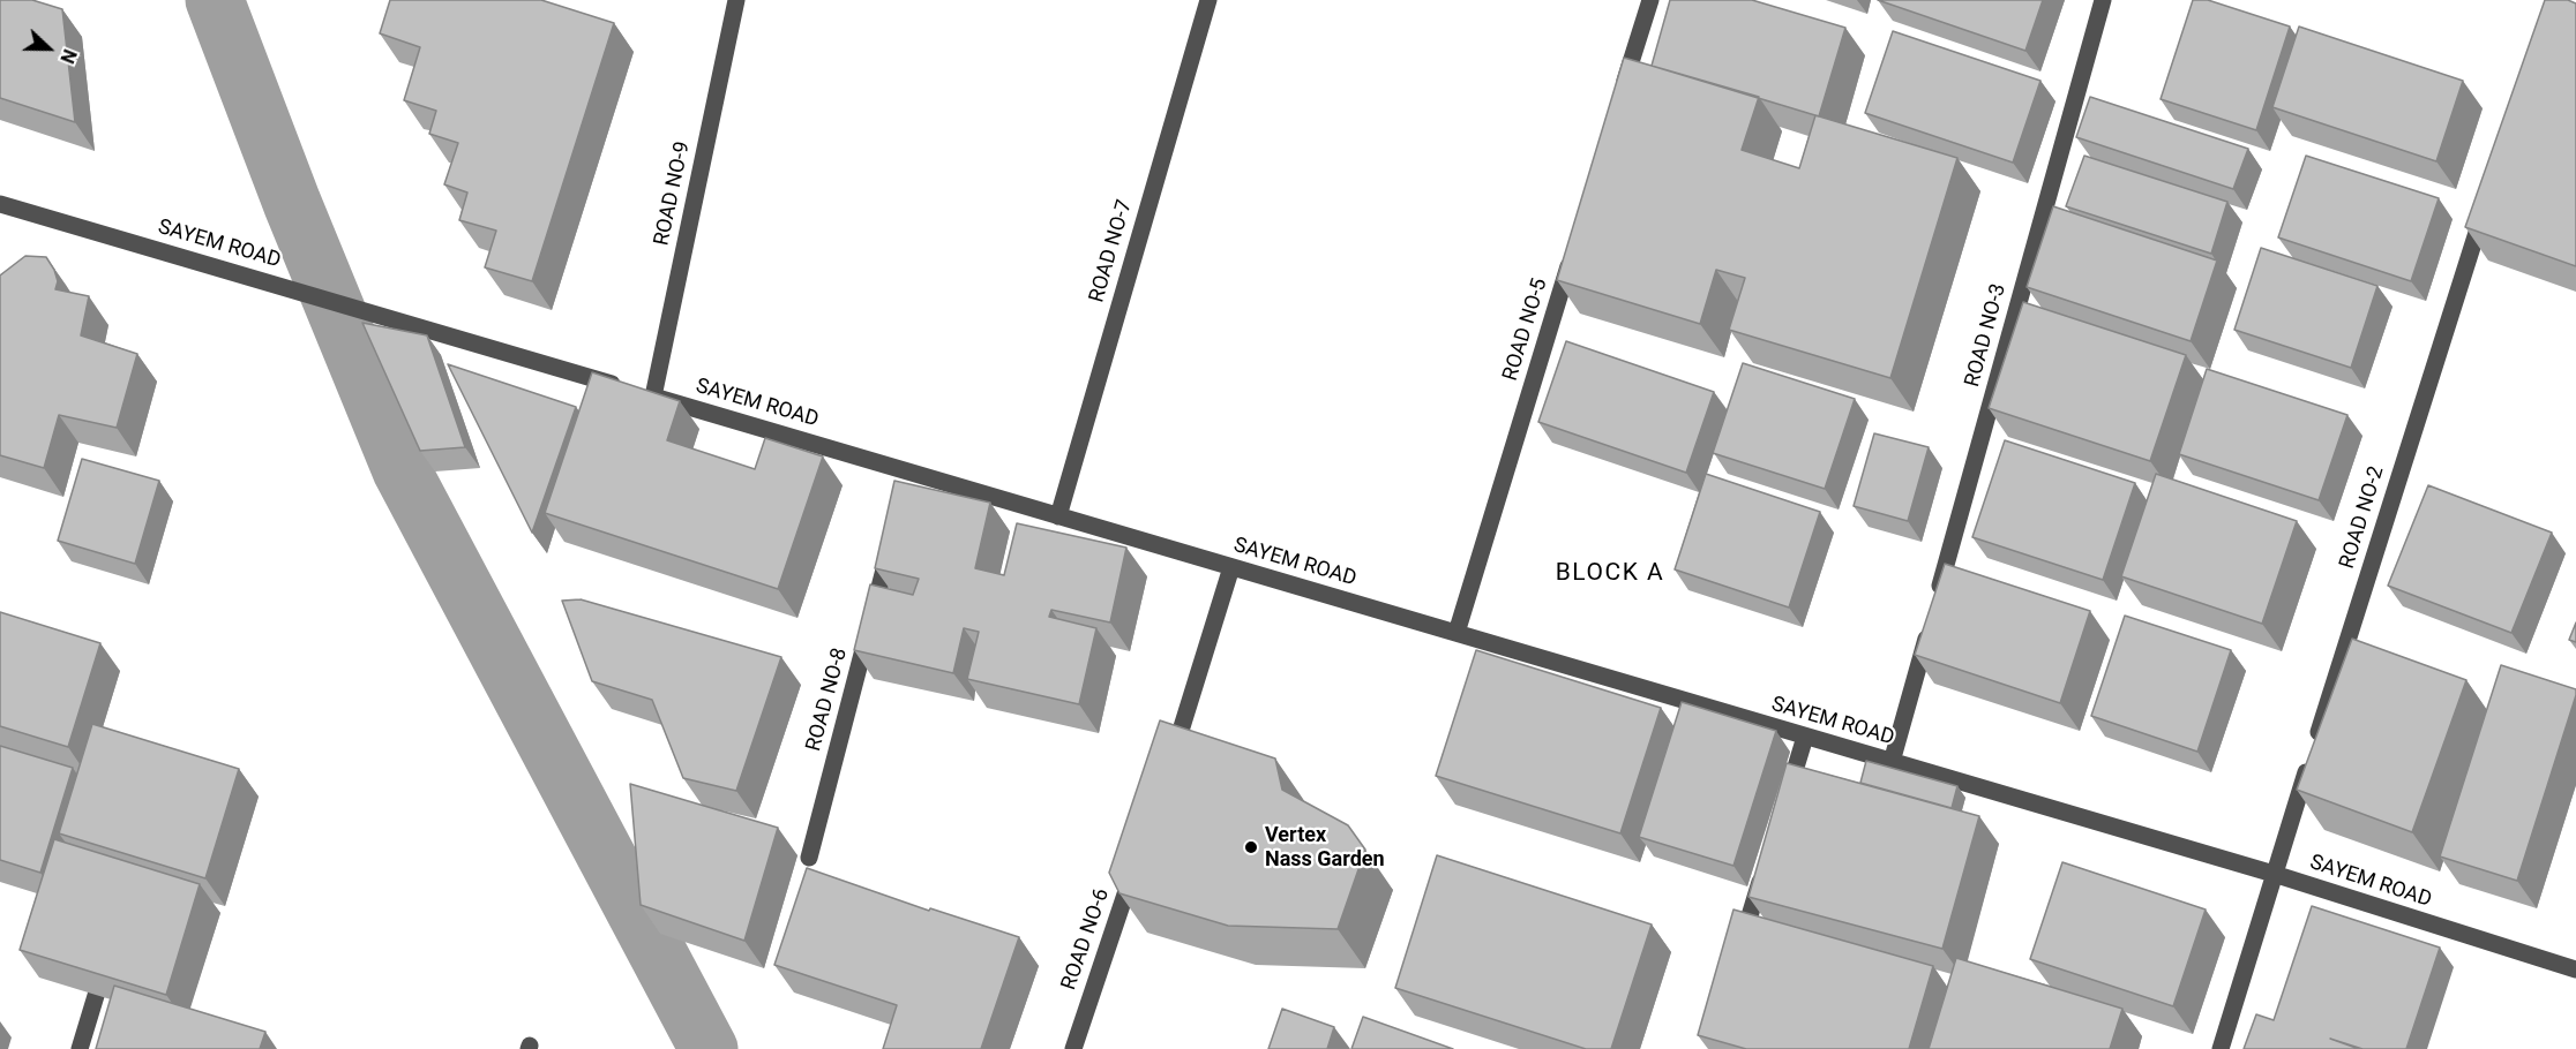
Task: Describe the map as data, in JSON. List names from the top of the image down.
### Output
{
  "streets": {
    "street": [
      "ROAD NO-9",
      "SAYEM ROAD",
      "ROAD NO-7",
      "ROAD NO-5",
      "ROAD NO-3",
      "ROAD NO-2",
      "ROAD NO-8",
      "ROAD NO-6"
    ]
  },
  "crossings": [
    ["ROAD NO-9", "SAYEM ROAD"],
    ["SAYEM ROAD", "ROAD NO-7"],
    ["SAYEM ROAD", "ROAD NO-5"],
    ["SAYEM ROAD", "ROAD NO-3"],
    ["SAYEM ROAD", "ROAD NO-2"]
  ],
  "districts": ["BLOCK A"],
  "places": ["Vertex Nass Garden"],
  "north": "right"
}
